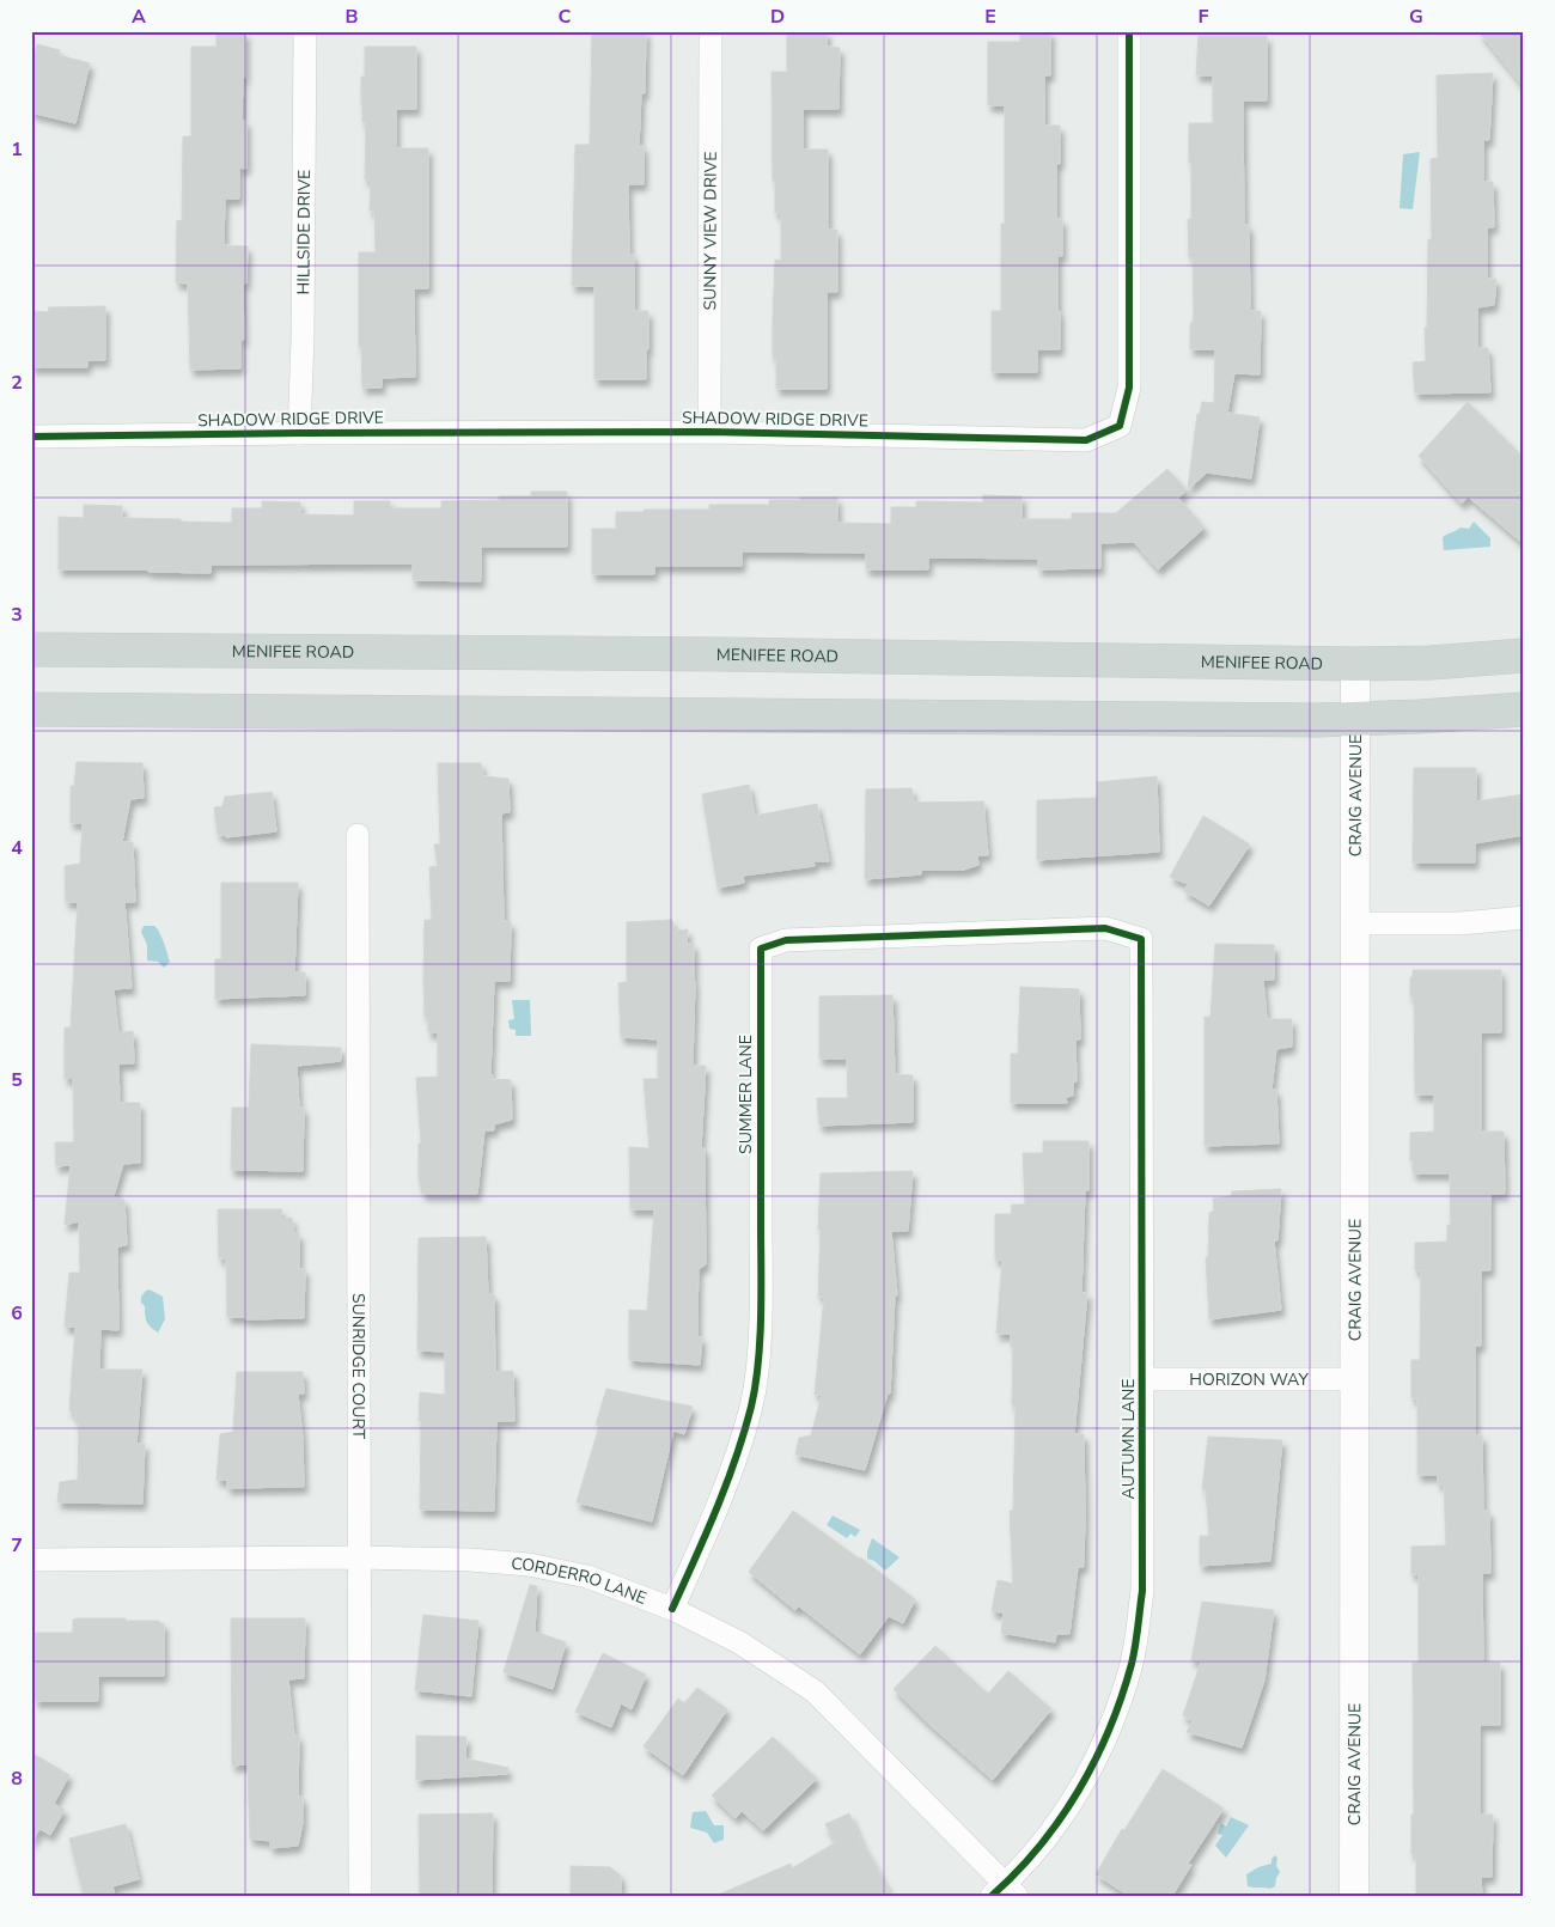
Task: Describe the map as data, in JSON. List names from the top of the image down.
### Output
{
  "streets": {
    "main road": ["MENIFEE ROAD"],
    "street": [
      "HILLSIDE DRIVE",
      "SUNNY VIEW DRIVE",
      "SHADOW RIDGE DRIVE",
      "CRAIG AVENUE",
      "SUMMER LANE",
      "SUNRIDGE COURT",
      "HORIZON WAY",
      "AUTUMN LANE",
      "CORDERRO LANE"
    ]
  },
  "crossings": [
    ["HILLSIDE DRIVE", "SHADOW RIDGE DRIVE"],
    ["SUNNY VIEW DRIVE", "SHADOW RIDGE DRIVE"],
    ["MENIFEE ROAD", "CRAIG AVENUE"],
    ["CRAIG AVENUE", "HORIZON WAY"],
    ["SUMMER LANE", "AUTUMN LANE"],
    ["SUMMER LANE", "CORDERRO LANE"],
    ["SUNRIDGE COURT", "CORDERRO LANE"],
    ["HORIZON WAY", "AUTUMN LANE"],
    ["AUTUMN LANE", "CORDERRO LANE"]
  ],
  "grid": {
    "columns": [
      "A",
      "B",
      "C",
      "D",
      "E",
      "F",
      "G"
    ],
    "rows": [
      "1",
      "2",
      "3",
      "4",
      "5",
      "6",
      "7",
      "8"
    ]
  }
}
